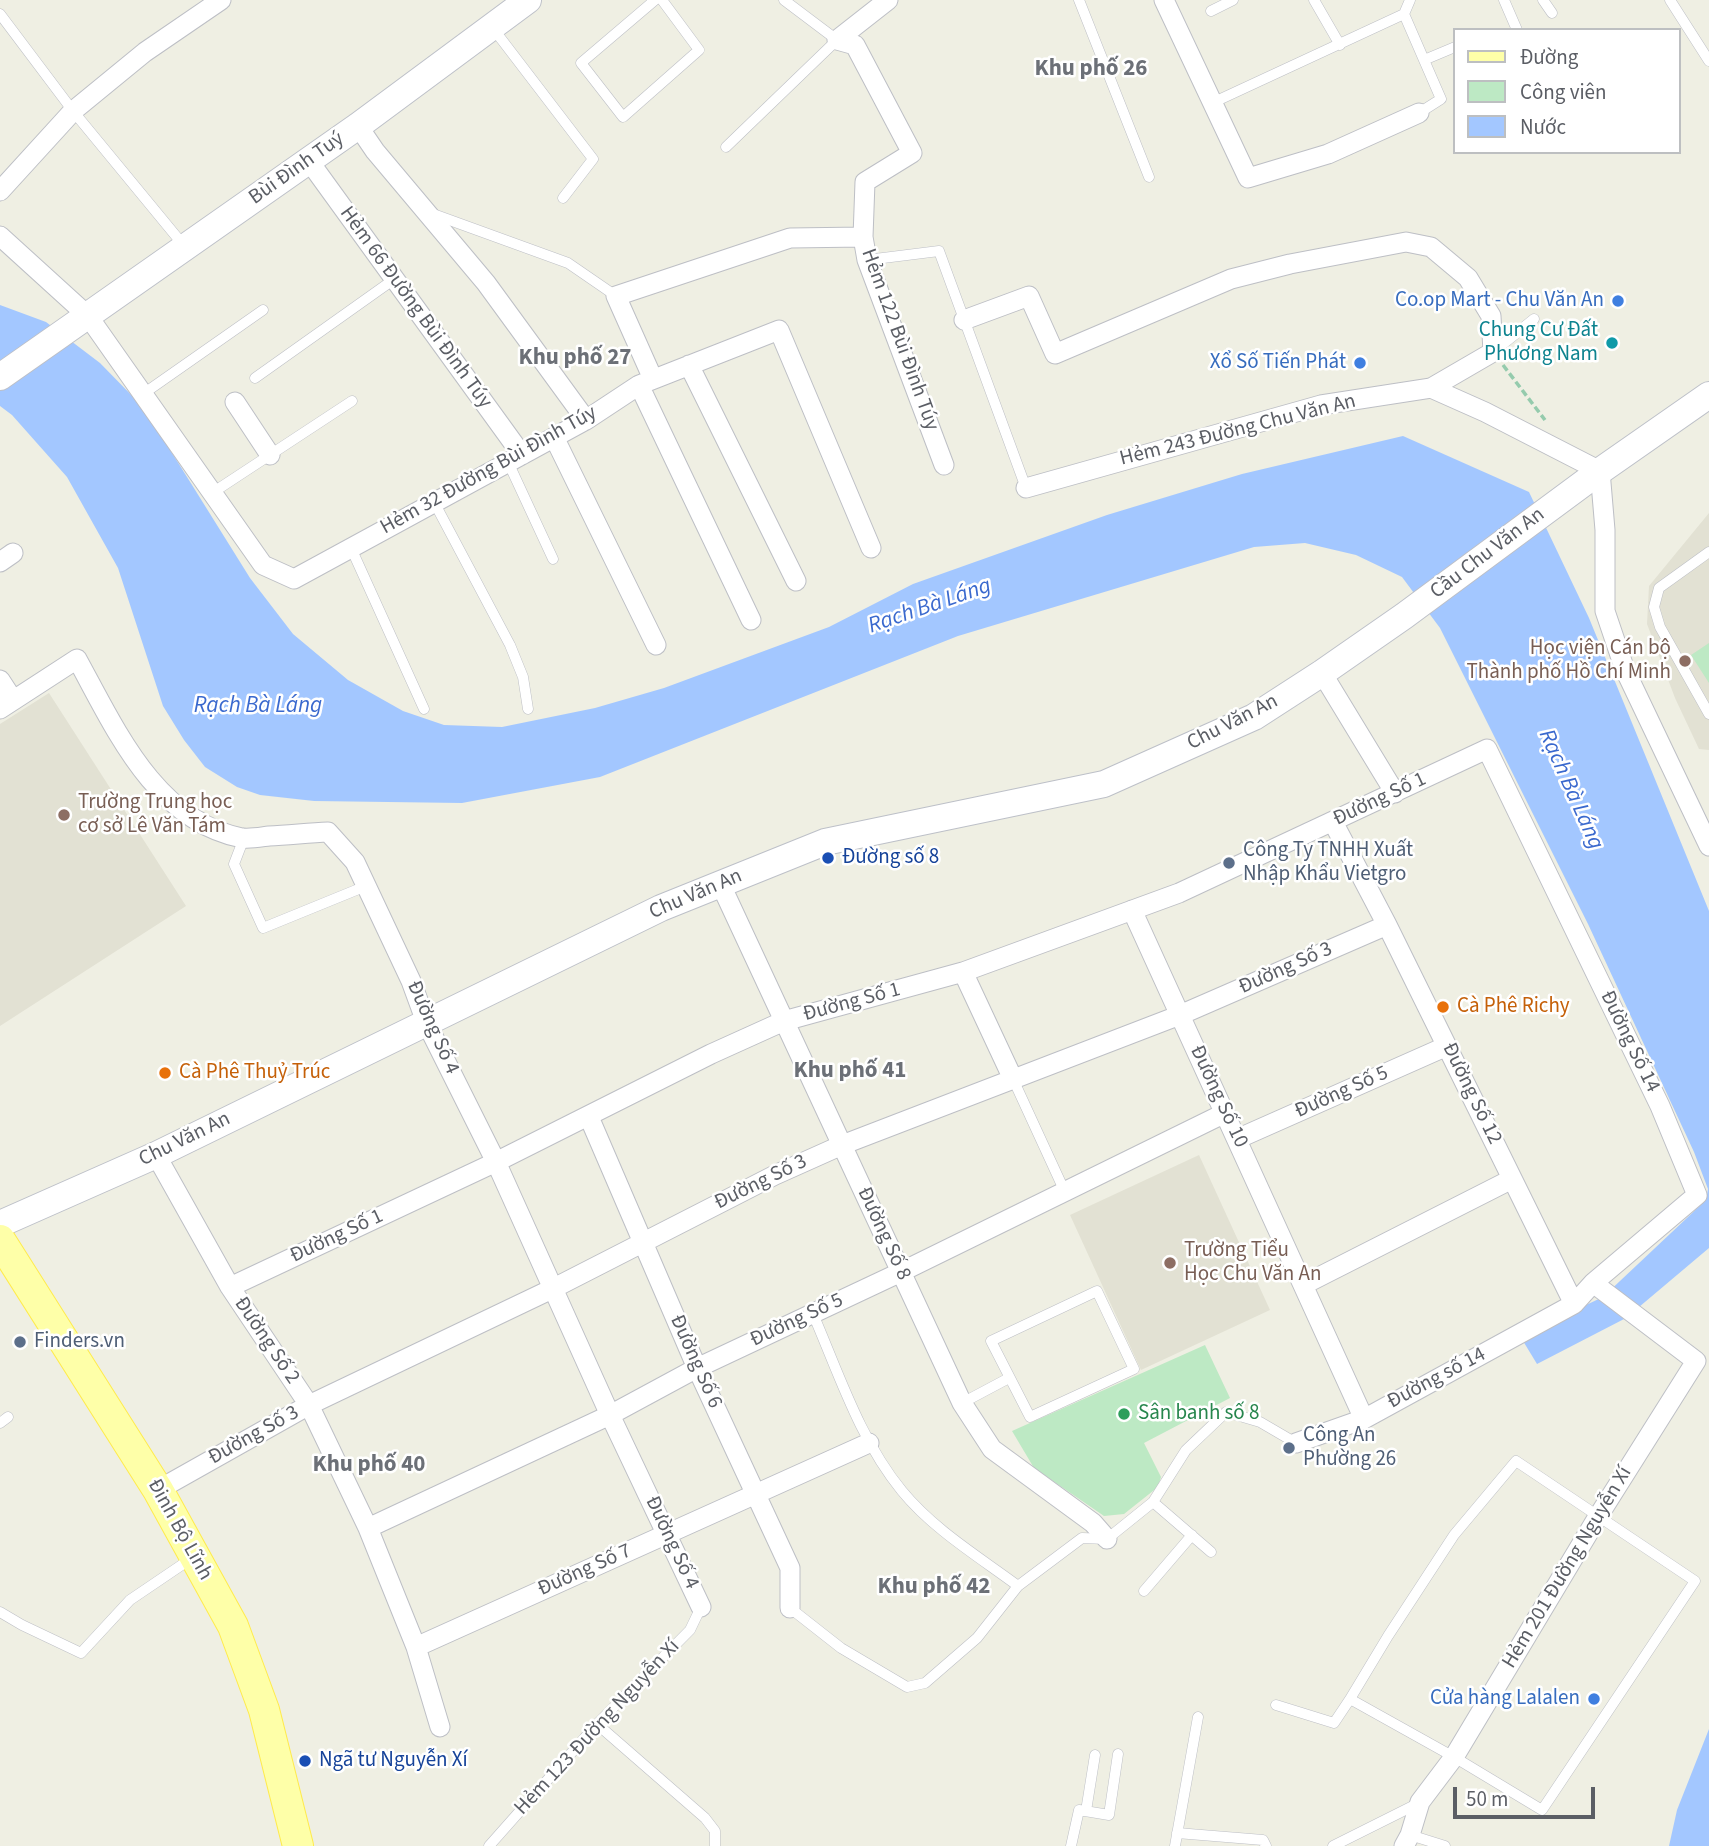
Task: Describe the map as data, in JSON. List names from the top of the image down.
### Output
{
  "streets": {
    "main road": ["Đinh Bộ Lĩnh"],
    "street": [
      "Bùi Đình Tuý",
      "Hẻm 66 Đường Bùi Đình Túy",
      "Hẻm 122 Bùi Đình Túy",
      "Hẻm 243 Đường Chu Văn An",
      "Hẻm 32 Đường Bùi Đình Túy",
      "Cầu Chu Văn An",
      "Chu Văn An",
      "Đường Số 1",
      "Đường Số 3",
      "Đường Số 4",
      "Đường Số 14",
      "Đường Số 5",
      "Đường Số 12",
      "Đường Số 10",
      "Đường Số 8",
      "Đường Số 2",
      "Đường Số 6",
      "Đường số 14",
      "Hẻm 201 Đường Nguyễn Xí",
      "Đường Số 7"
    ],
    "lane": ["Hẻm 123 Đường Nguyễn Xí"]
  },
  "crossings": [
    ["Bùi Đình Tuý", "Hẻm 66 Đường Bùi Đình Túy"],
    ["Bùi Đình Tuý", "Hẻm 32 Đường Bùi Đình Túy"],
    ["Hẻm 66 Đường Bùi Đình Túy", "Hẻm 32 Đường Bùi Đình Túy"],
    ["Cầu Chu Văn An", "Chu Văn An"],
    ["Chu Văn An", "Đường Số 4"],
    ["Chu Văn An", "Đường Số 8"],
    ["Chu Văn An", "Đường Số 2"],
    ["Đường Số 1", "Đường Số 4"],
    ["Đường Số 1", "Đường Số 14"],
    ["Đường Số 1", "Đường Số 12"],
    ["Đường Số 1", "Đường Số 10"],
    ["Đường Số 1", "Đường Số 8"],
    ["Đường Số 1", "Đường Số 2"],
    ["Đường Số 1", "Đường Số 6"],
    ["Đường Số 3", "Đường Số 4"],
    ["Đường Số 3", "Đường Số 12"],
    ["Đường Số 3", "Đường Số 10"],
    ["Đường Số 3", "Đường Số 8"],
    ["Đường Số 3", "Đường Số 2"],
    ["Đường Số 3", "Đường Số 6"],
    ["Đường Số 3", "Đinh Bộ Lĩnh"],
    ["Đường Số 4", "Đường Số 5"],
    ["Đường Số 4", "Đường Số 7"],
    ["Đường Số 4", "Hẻm 123 Đường Nguyễn Xí"],
    ["Đường Số 14", "Hẻm 201 Đường Nguyễn Xí"],
    ["Đường Số 5", "Đường Số 12"],
    ["Đường Số 5", "Đường Số 10"],
    ["Đường Số 5", "Đường Số 8"],
    ["Đường Số 5", "Đường Số 2"],
    ["Đường Số 5", "Đường Số 6"],
    ["Đường Số 12", "Đường số 14"],
    ["Đường Số 10", "Đường số 14"],
    ["Đường Số 2", "Đường Số 7"],
    ["Đường Số 6", "Đường Số 7"]
  ],
  "districts": [
    "Khu phố 26",
    "Khu phố 27",
    "Khu phố 41",
    "Khu phố 40",
    "Khu phố 42"
  ],
  "water": ["Rạch Bà Láng"],
  "places": [
    "Co.op Mart - Chu Văn An",
    "Chung Cư Đất Phương Nam",
    "Xổ Số Tiến Phát",
    "Học viện Cán bộ Thành phố Hồ Chí Minh",
    "Trường Trung học cơ sở Lê Văn Tám",
    "Đường số 8",
    "Công Ty TNHH Xuất Nhập Khẩu Vietgro",
    "Cà Phê Richy",
    "Cà Phê Thuỷ Trúc",
    "Trường Tiểu Học Chu Văn An",
    "Finders.vn",
    "Sân banh số 8",
    "Công An Phường 26",
    "Cửa hàng Lalalen",
    "Ngã tư Nguyễn Xí"
  ],
  "legend": ["Đường", "Công viên", "Nước"],
  "scale_bar": "50 m"
}
